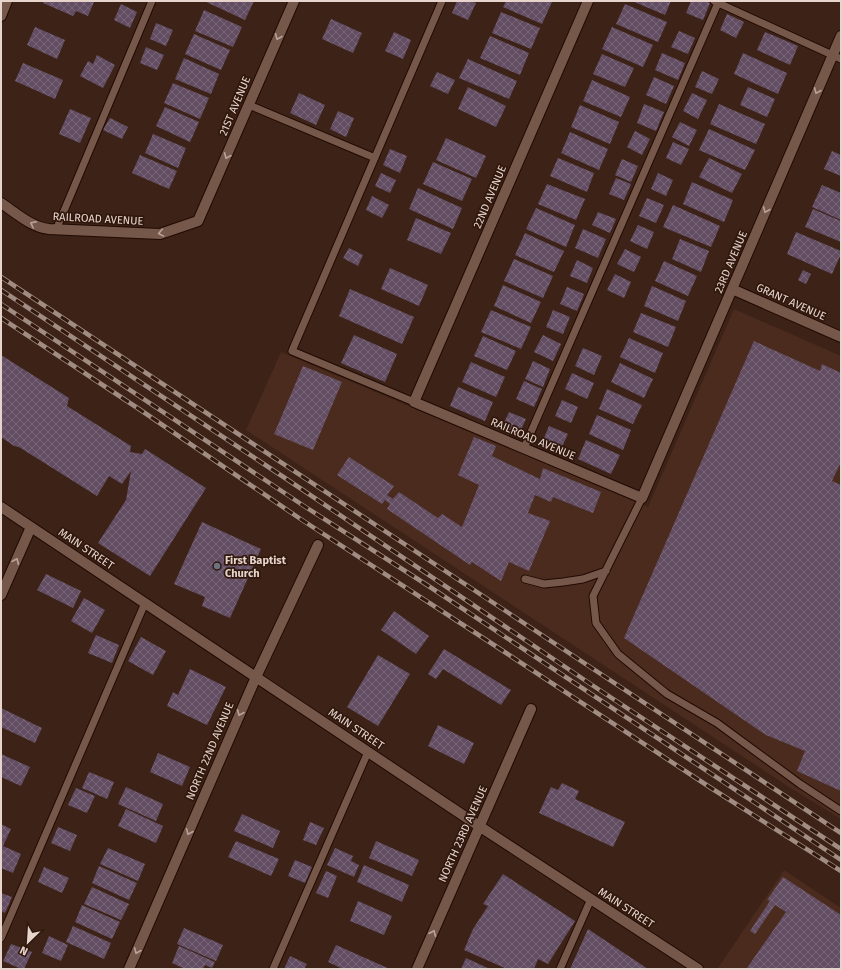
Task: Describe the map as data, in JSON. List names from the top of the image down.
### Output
{
  "streets": {
    "street": [
      "21ST AVENUE",
      "22ND AVENUE",
      "RAILROAD AVENUE",
      "23RD AVENUE",
      "GRANT AVENUE",
      "MAIN STREET",
      "NORTH 22ND AVENUE",
      "NORTH 23RD AVENUE"
    ]
  },
  "crossings": [
    ["21ST AVENUE", "RAILROAD AVENUE"],
    ["22ND AVENUE", "RAILROAD AVENUE"],
    ["RAILROAD AVENUE", "23RD AVENUE"],
    ["23RD AVENUE", "GRANT AVENUE"],
    ["MAIN STREET", "NORTH 22ND AVENUE"],
    ["MAIN STREET", "NORTH 23RD AVENUE"]
  ],
  "one_way": [
    "21ST AVENUE",
    "RAILROAD AVENUE",
    "23RD AVENUE",
    "NORTH 22ND AVENUE",
    "NORTH 23RD AVENUE"
  ],
  "places": ["First Baptist Church"],
  "north": "bottom left"
}
